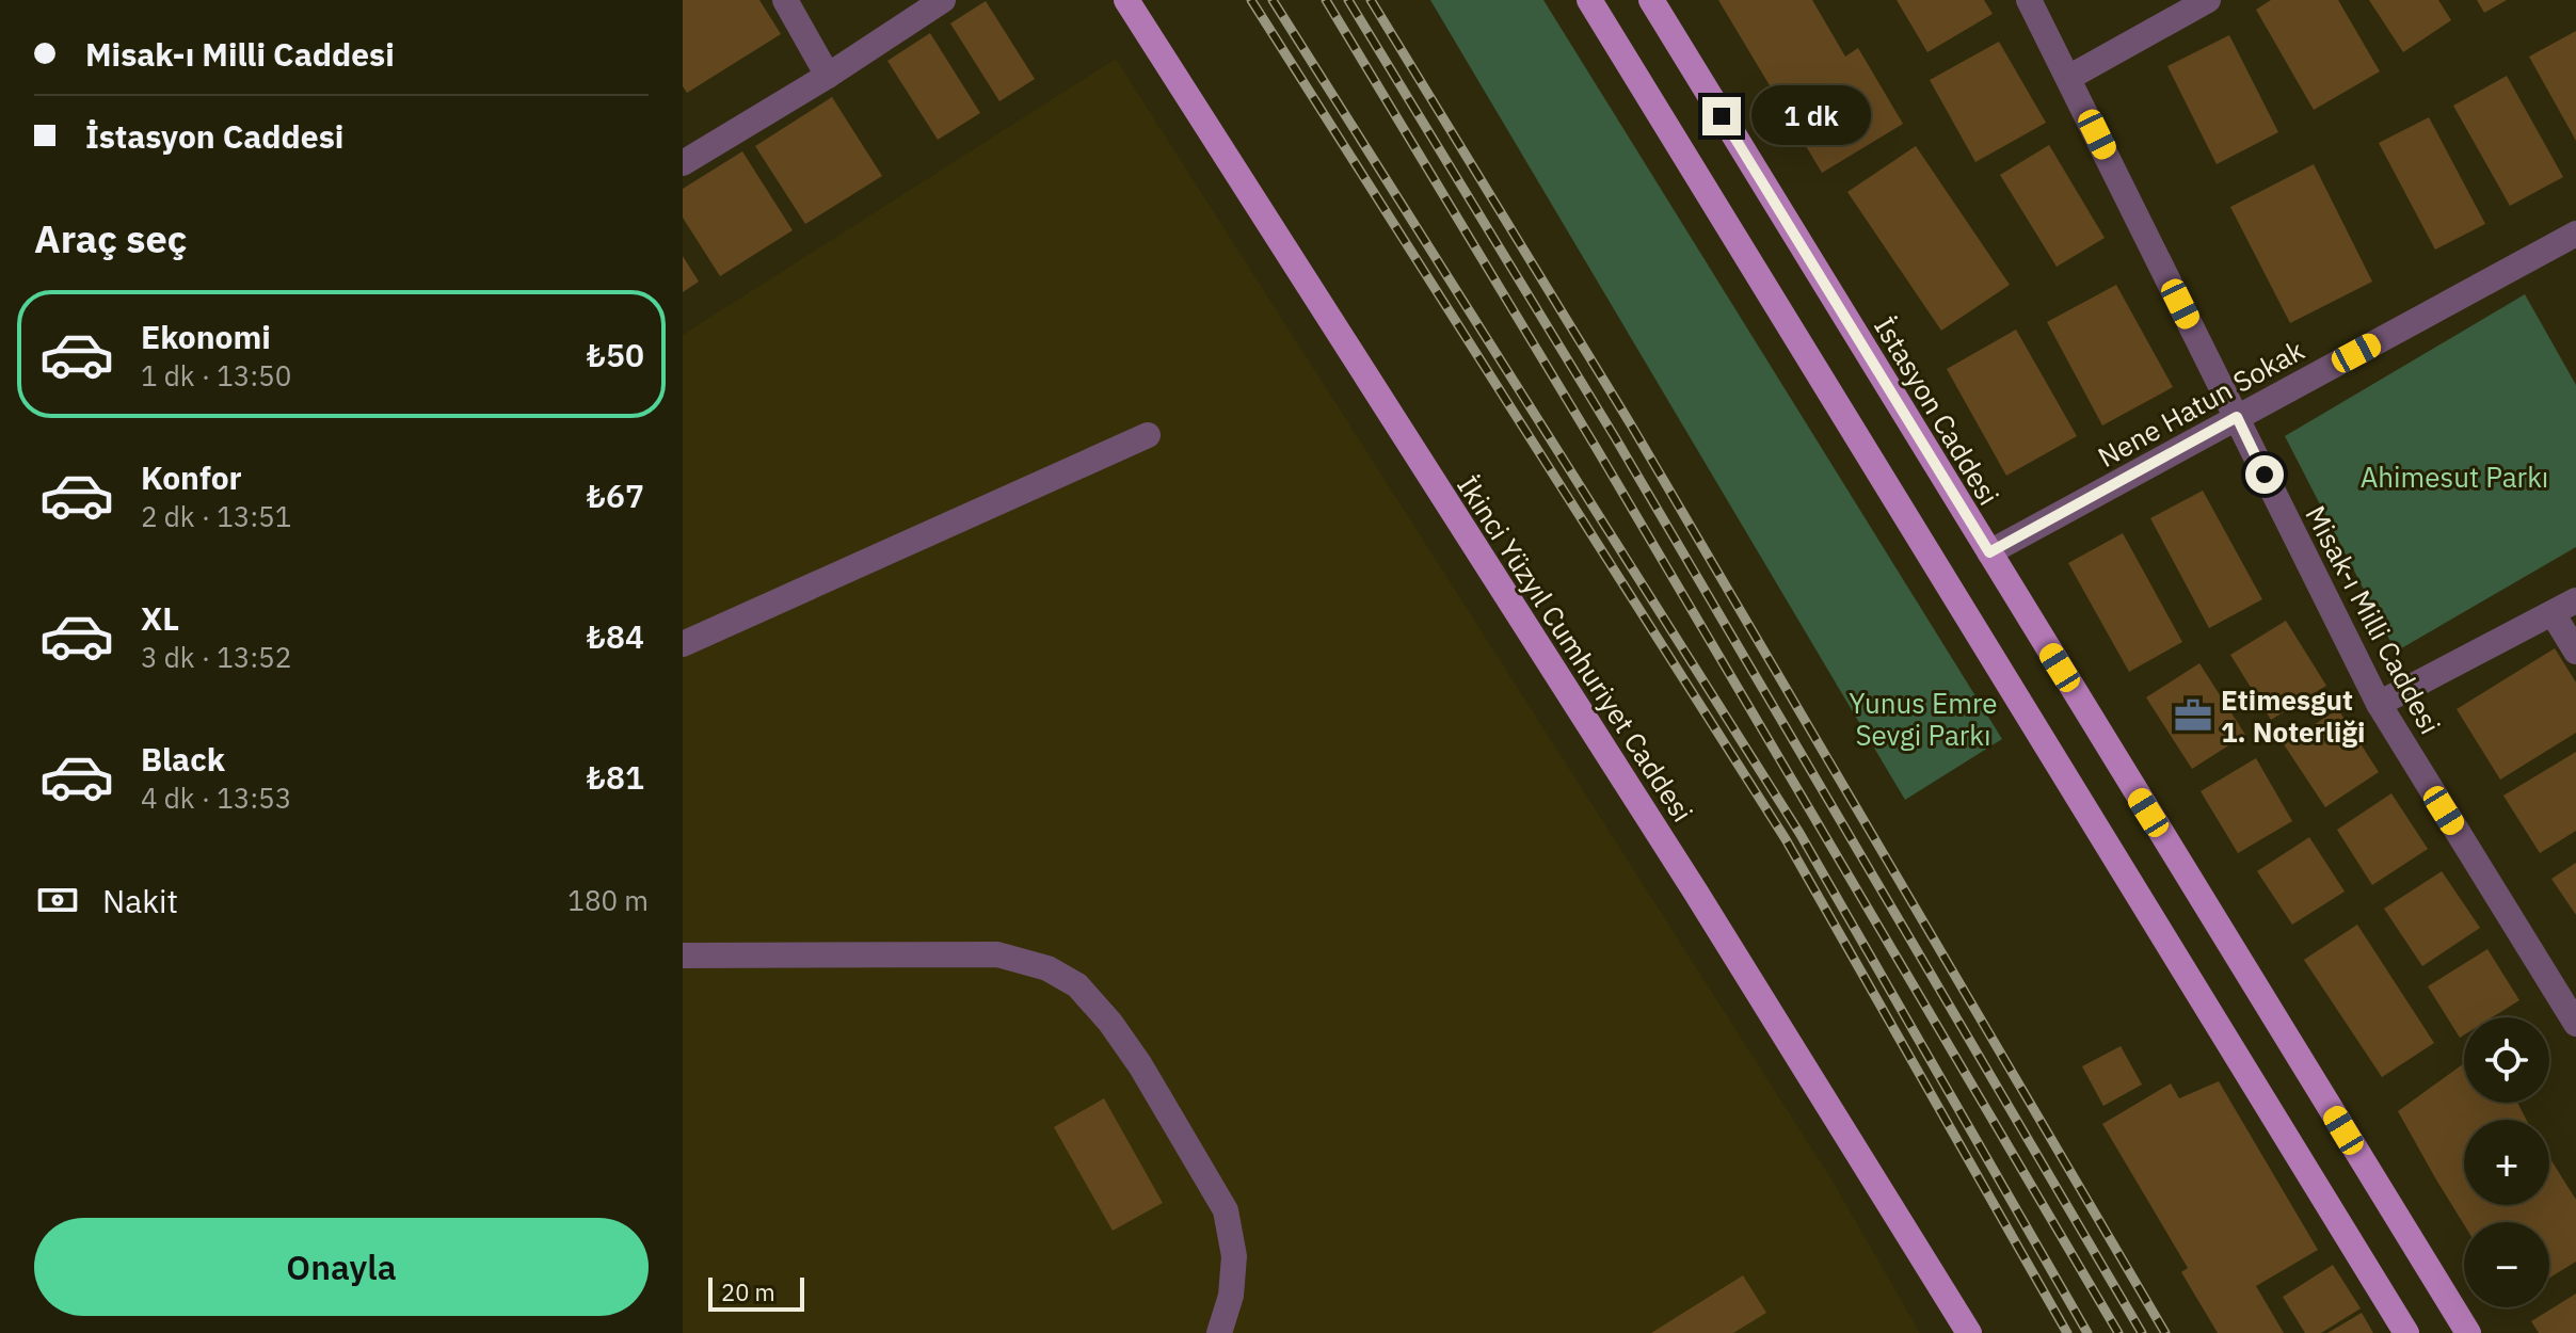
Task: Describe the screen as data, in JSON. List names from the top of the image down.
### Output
{
  "streets": {
    "main road": ["İstasyon Caddesi", "İkinci Yüzyıl Cumhuriyet Caddesi"],
    "street": ["Nene Hatun Sokak", "Misak-ı Milli Caddesi"]
  },
  "crossings": [
    ["Nene Hatun Sokak", "İstasyon Caddesi"],
    ["Nene Hatun Sokak", "Misak-ı Milli Caddesi"]
  ],
  "parks": ["Ahimesut Parkı", "Yunus Emre Sevgi Parkı"],
  "places": {
    "office": ["Etimesgut 1. Noterliği"]
  },
  "scale_bar": "20 m",
  "page": {
    "banner": ["Misak-ı Milli Caddesi", "İstasyon Caddesi"],
    "bubble": "1 dk",
    "heading": "Araç seç",
    "list": [
      {
        "name": "Ekonomi",
        "note": "1 dk · 13:50",
        "value": "₺50"
      },
      {
        "name": "Konfor",
        "note": "2 dk · 13:51",
        "value": "₺67"
      },
      {
        "name": "XL",
        "note": "3 dk · 13:52",
        "value": "₺84"
      },
      {
        "name": "Black",
        "note": "4 dk · 13:53",
        "value": "₺81"
      }
    ],
    "pay": ["Nakit", "180 m"],
    "map_buttons": ["+", "−"],
    "buttons": "Onayla",
    "scale": "20 m"
  }
}
